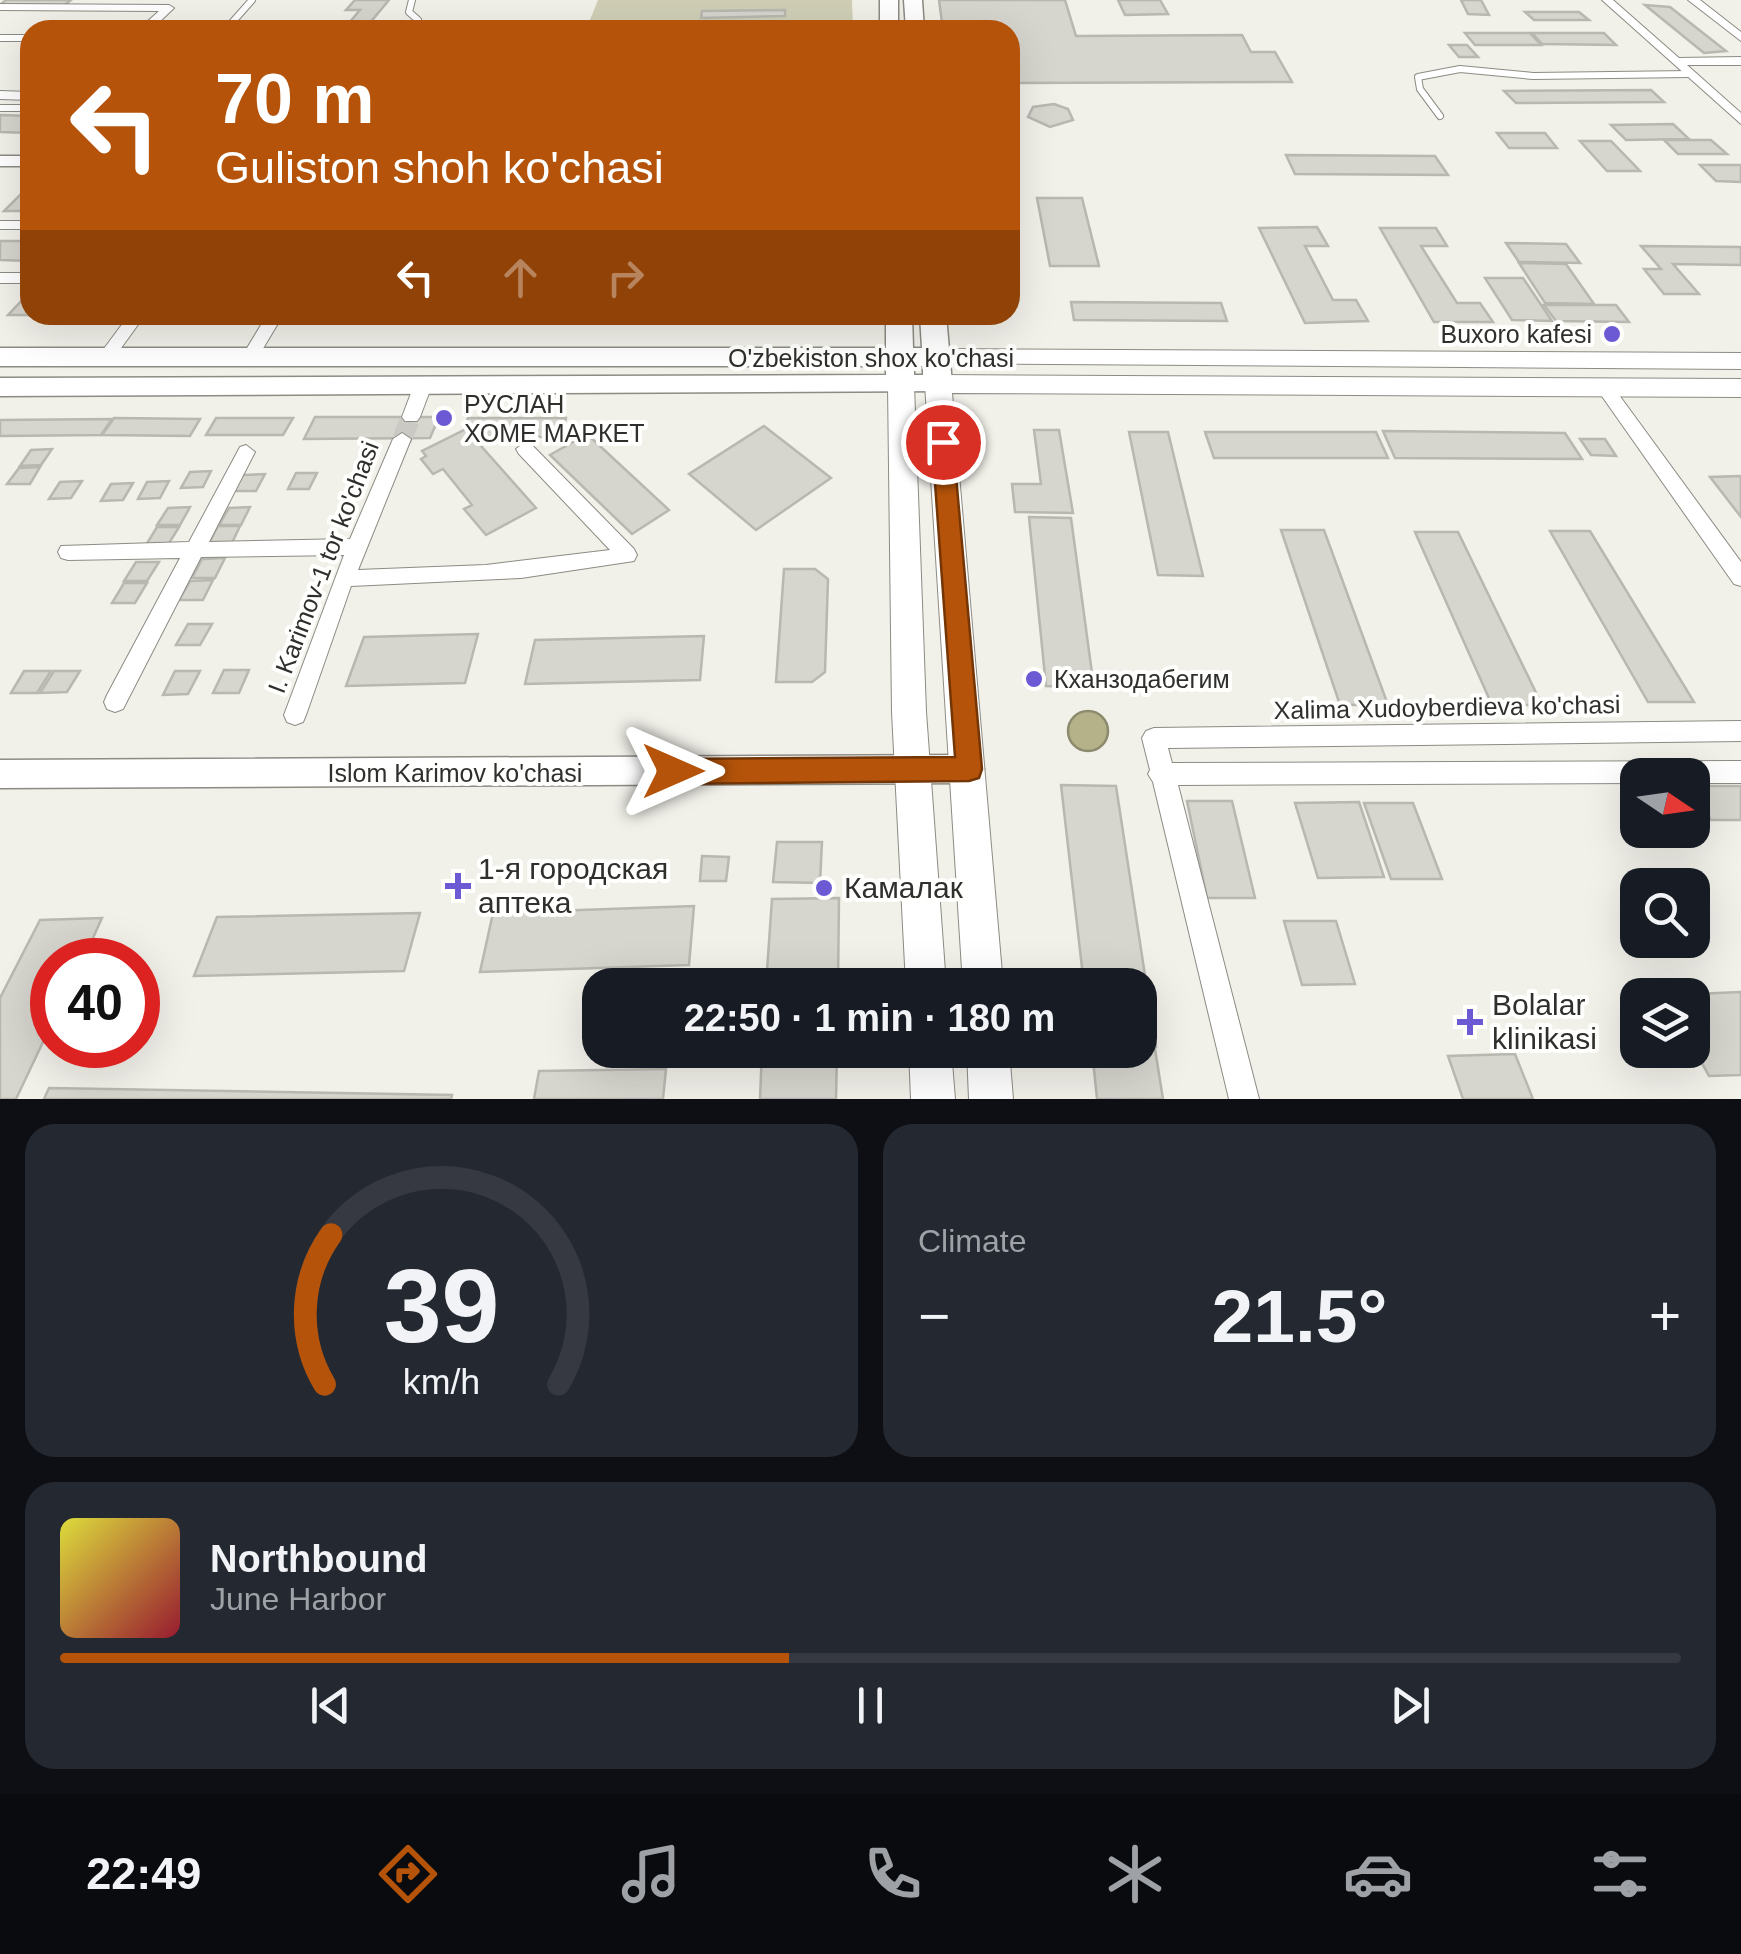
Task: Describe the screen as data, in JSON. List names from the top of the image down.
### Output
{
  "streets": {
    "main road": ["O'zbekiston shox ko'chasi"],
    "street": ["I. Karimov-1 tor ko'chasi", "Xalima Xudoyberdieva ko'chasi", "Islom Karimov ko'chasi"]
  },
  "places": {
    "other": [
      "Buxoro kafesi",
      "РУСЛАН ХОМЕ МАРКЕТ",
      "Кханзодабегим",
      "Камалак"
    ],
    "health": ["1-я городская аптека", "Bolalar klinikasi"]
  },
  "north": "right",
  "page": {
    "turn": ["70 m", "Guliston shoh ko'chasi"],
    "limit": "40",
    "trip": "22:50 · 1 min · 180 m",
    "tile": "Climate",
    "heat": ["−", "21.5°", "+"],
    "song": ["Northbound", "June Harbor"],
    "tabs": "22:49",
    "gauge": ["39", "km/h"]
  }
}
